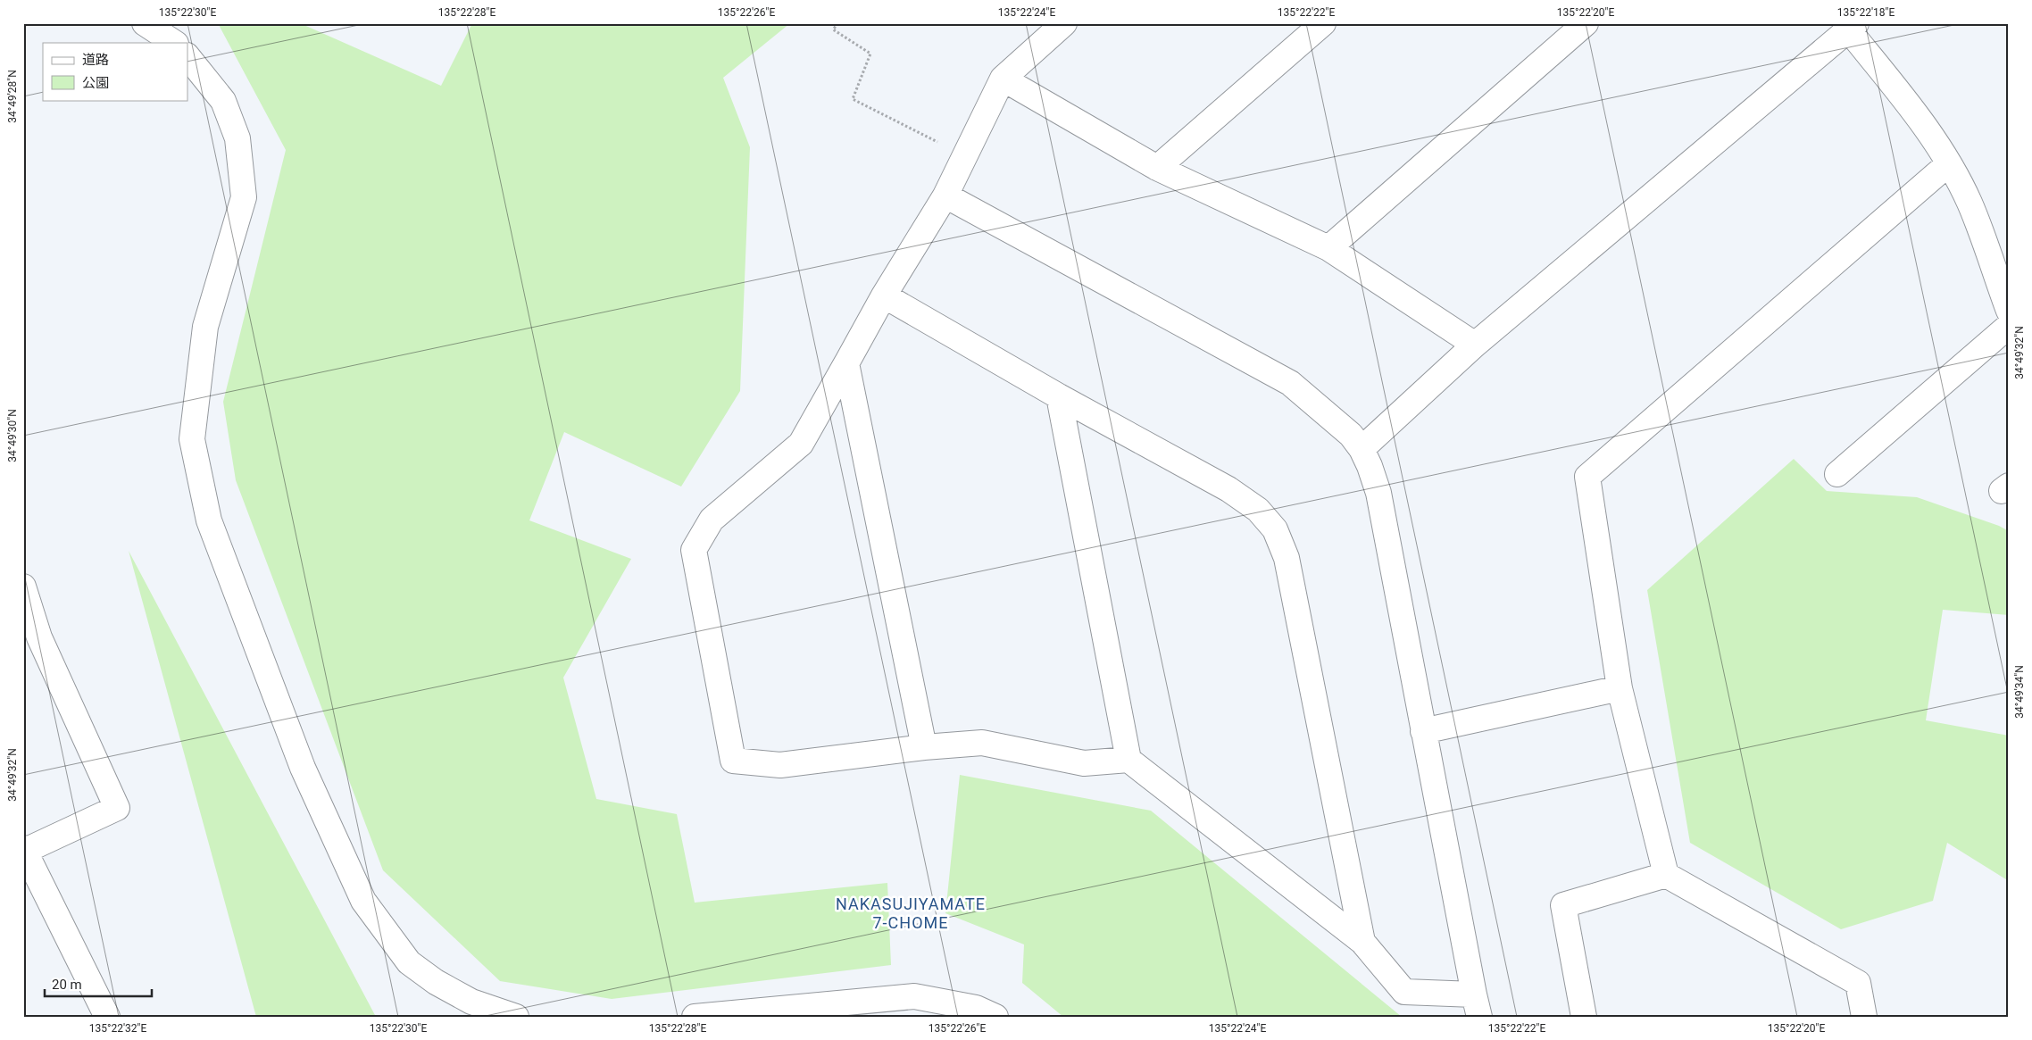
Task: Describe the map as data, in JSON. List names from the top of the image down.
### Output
{
  "districts": ["NAKASUJIYAMATE 7-CHOME"],
  "legend": ["道路", "公園"],
  "scale_bar": "20 m",
  "coordinates": [
    "135°22'30\"E",
    "135°22'28\"E",
    "135°22'26\"E",
    "135°22'24\"E",
    "135°22'22\"E",
    "135°22'20\"E",
    "135°22'18\"E",
    "34°49'28\"N",
    "34°49'32\"N",
    "34°49'30\"N",
    "34°49'34\"N",
    "135°22'32\"E"
  ]
}
